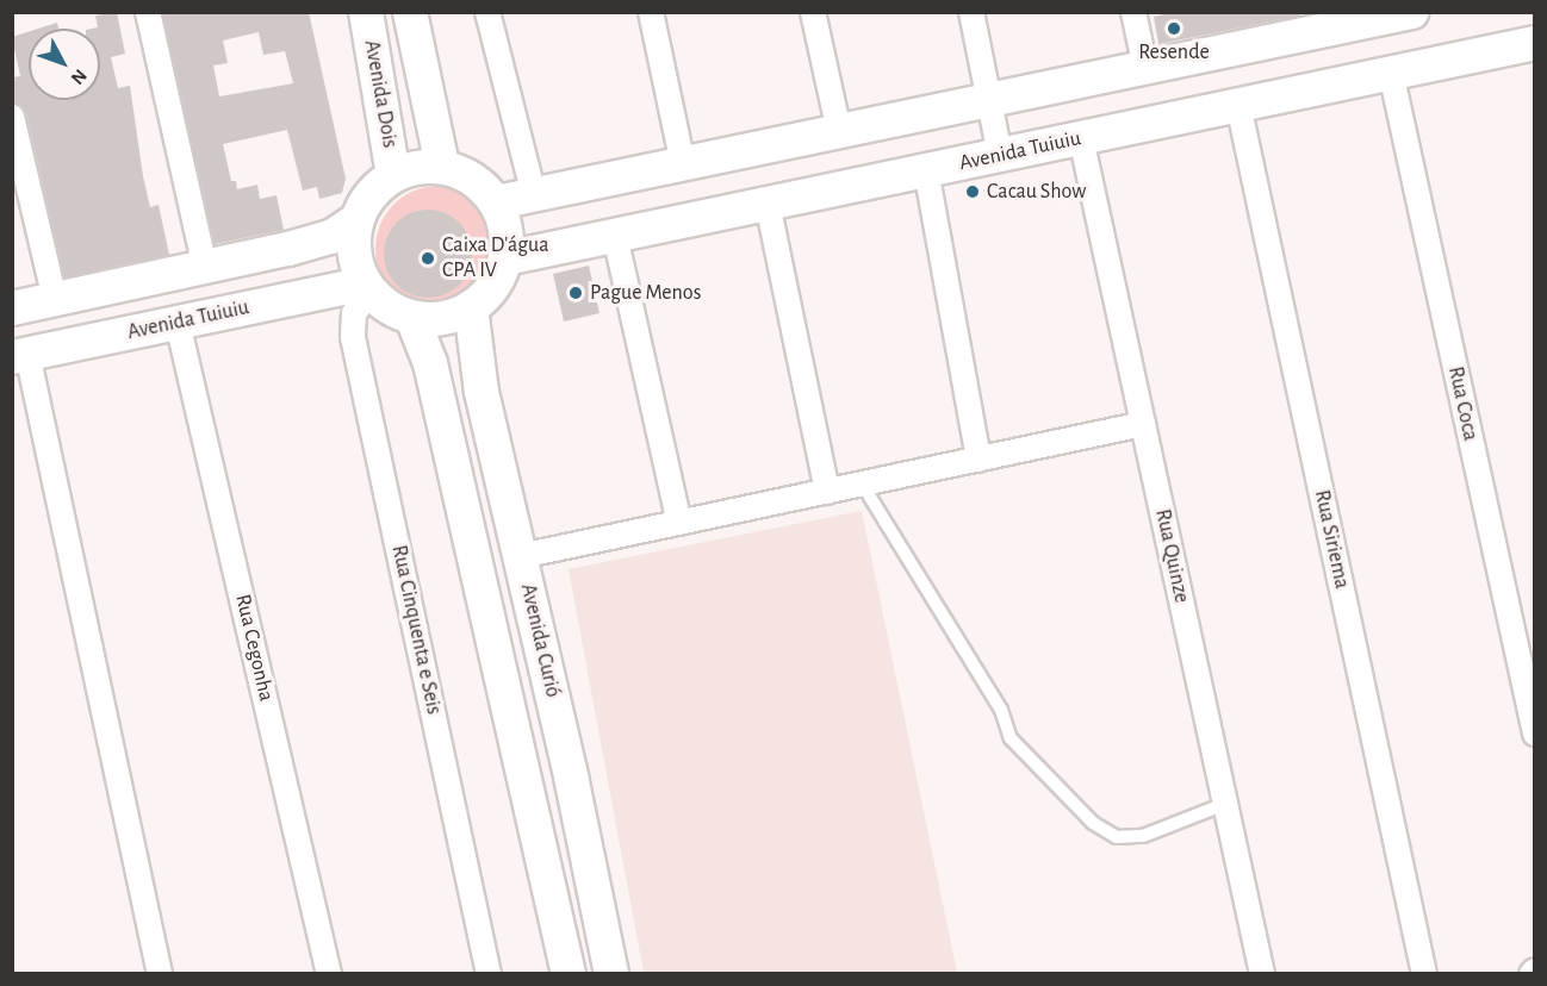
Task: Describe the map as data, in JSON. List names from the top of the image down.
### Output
{
  "streets": {
    "main road": ["Avenida Dois", "Avenida Tuiuiu", "Avenida Curió"],
    "street": [
      "Rua Coca",
      "Rua Siriema",
      "Rua Quinze",
      "Rua Cinquenta e Seis",
      "Rua Cegonha"
    ]
  },
  "crossings": [
    ["Avenida Dois", "Avenida Tuiuiu"],
    ["Avenida Dois", "Rua Cinquenta e Seis"],
    ["Avenida Dois", "Avenida Curió"],
    ["Avenida Tuiuiu", "Rua Coca"],
    ["Avenida Tuiuiu", "Rua Siriema"],
    ["Avenida Tuiuiu", "Rua Quinze"],
    ["Avenida Tuiuiu", "Rua Cinquenta e Seis"],
    ["Avenida Tuiuiu", "Avenida Curió"],
    ["Avenida Tuiuiu", "Rua Cegonha"],
    ["Rua Cinquenta e Seis", "Avenida Curió"]
  ],
  "places": [
    "Resende",
    "Cacau Show",
    "Caixa D'água CPA IV",
    "Pague Menos"
  ],
  "north": "bottom right"
}
